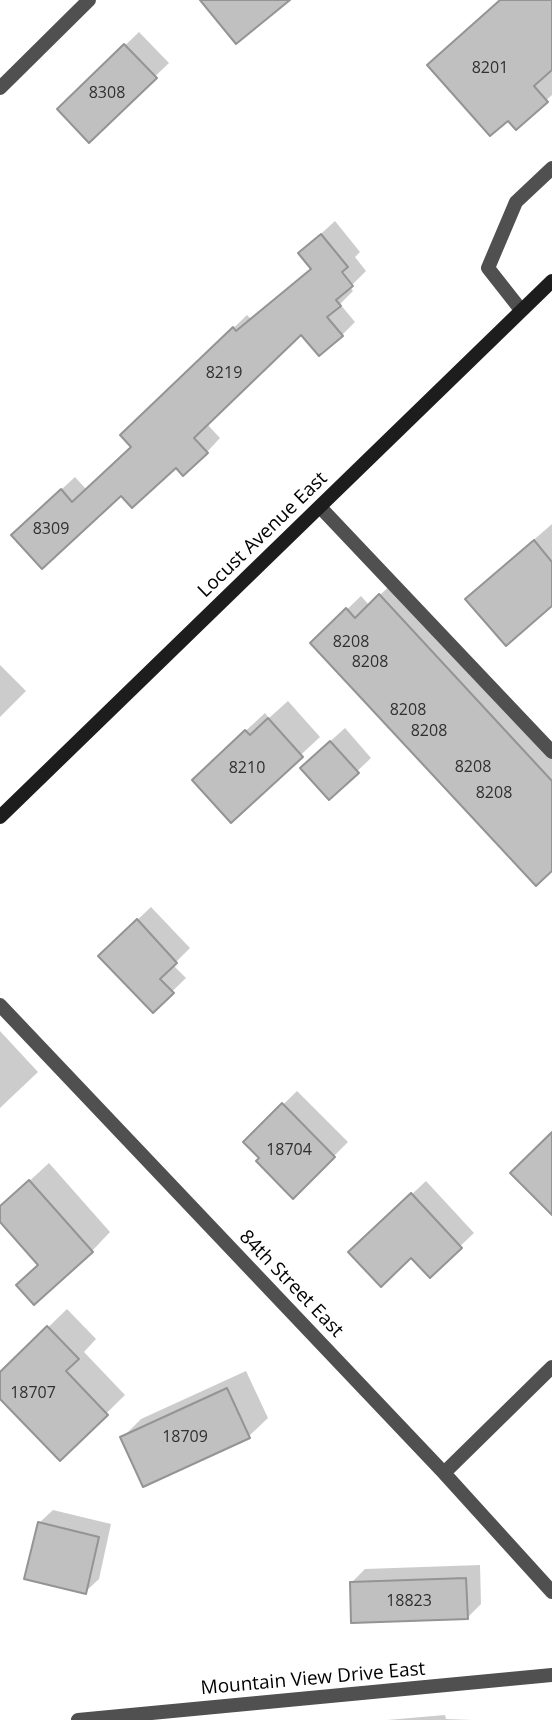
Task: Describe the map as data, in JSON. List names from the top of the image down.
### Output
{
  "streets": {
    "street": ["Locust Avenue East", "84th Street East", "Mountain View Drive East"]
  },
  "house_numbers": [
    "8201",
    "8308",
    "8219",
    "8309",
    "8208",
    "8208",
    "8208",
    "8208",
    "8208",
    "8210",
    "8208",
    "18704",
    "18707",
    "18709",
    "18823"
  ]
}
